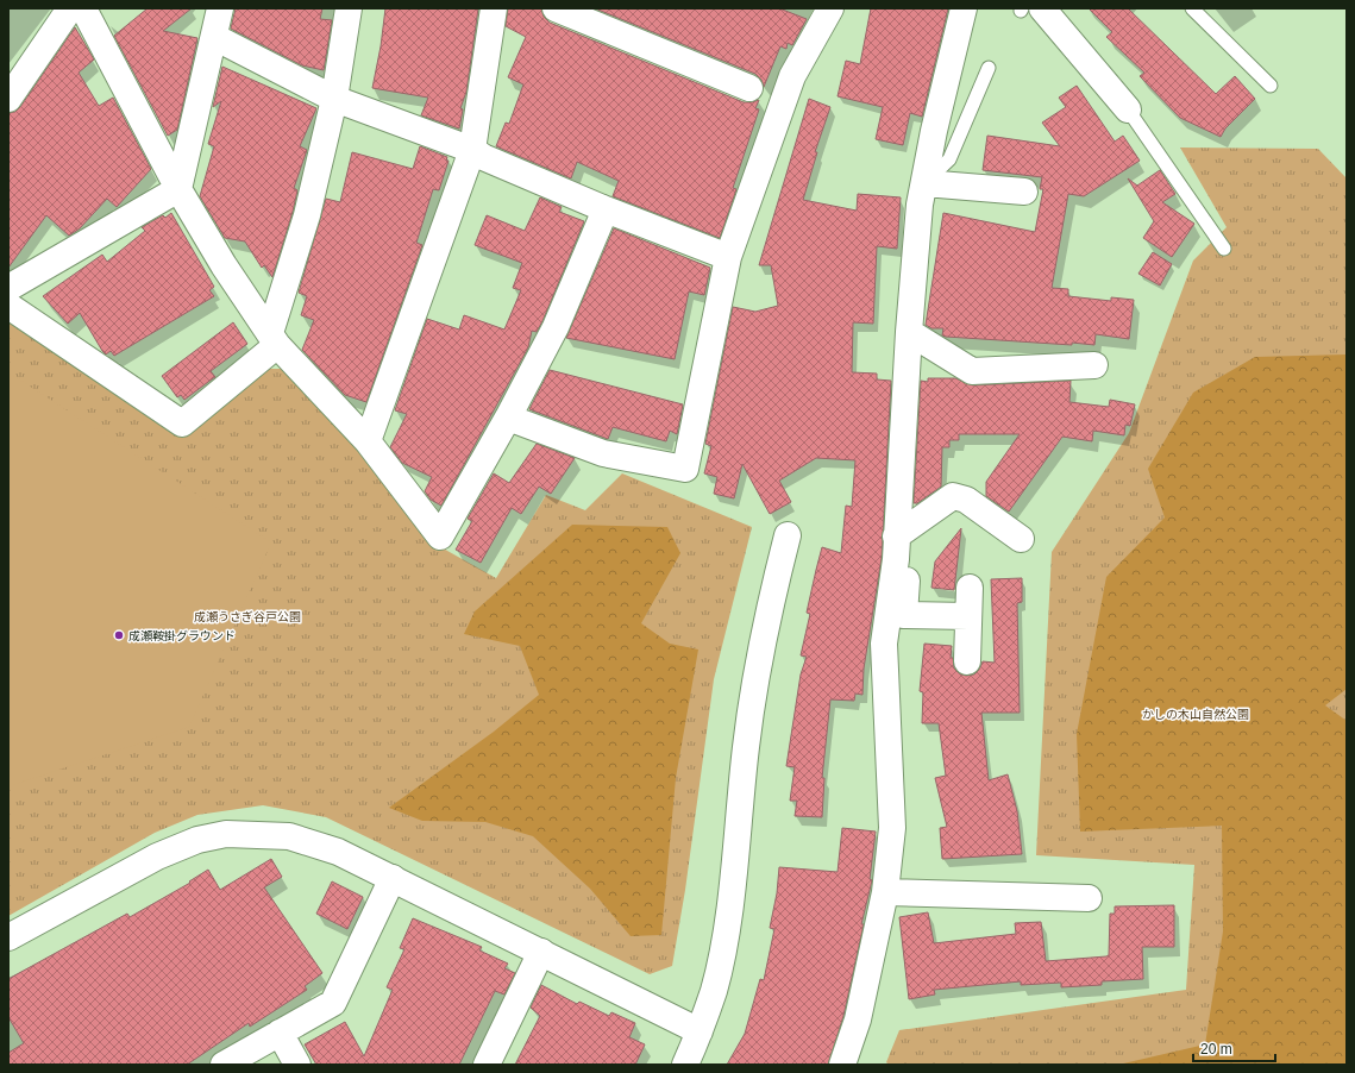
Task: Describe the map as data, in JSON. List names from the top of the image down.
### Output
{
  "parks": ["成瀬うさぎ谷戸公園", "かしの木山自然公園"],
  "places": ["成瀬鞍掛グラウンド"],
  "scale_bar": "20 m"
}
